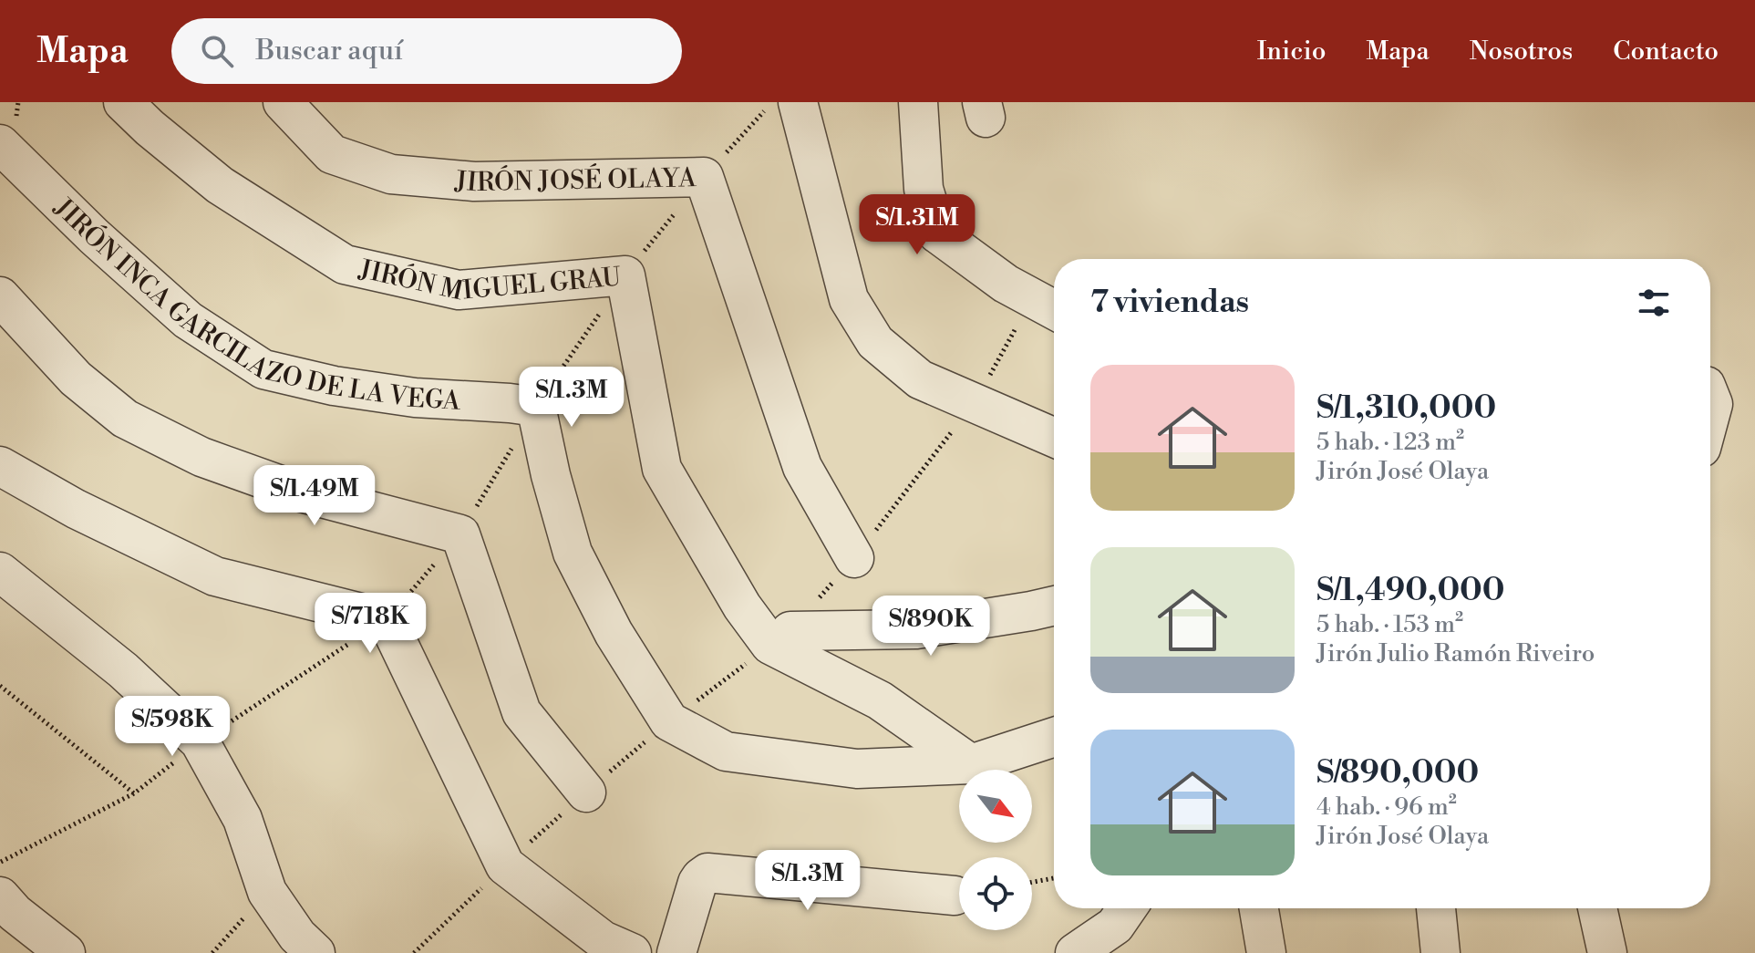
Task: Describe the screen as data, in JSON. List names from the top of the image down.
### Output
{
  "streets": {
    "street": ["JIRÓN JOSÉ OLAYA", "JIRÓN MIGUEL GRAU", "JIRÓN INCA GARCILAZO DE LA VEGA"]
  },
  "crossings": [
    ["JIRÓN MIGUEL GRAU", "JIRÓN INCA GARCILAZO DE LA VEGA"]
  ],
  "north": "bottom right",
  "page": {
    "header": "Mapa",
    "search": "Buscar aquí",
    "nav": [
      "Inicio",
      "Mapa",
      "Nosotros",
      "Contacto"
    ],
    "price": [
      "S/1.31M",
      "S/1.3M",
      "S/1.49M",
      "S/718K",
      "S/890K",
      "S/598K",
      "S/1.3M"
    ],
    "heading": "7 viviendas",
    "list": [
      {
        "name": "S/1,310,000",
        "note": "5 hab. · 123 m² · Jirón José Olaya"
      },
      {
        "name": "S/1,490,000",
        "note": "5 hab. · 153 m² · Jirón Julio Ramón Riveiro"
      },
      {
        "name": "S/890,000",
        "note": "4 hab. · 96 m² · Jirón José Olaya"
      }
    ]
  }
}
